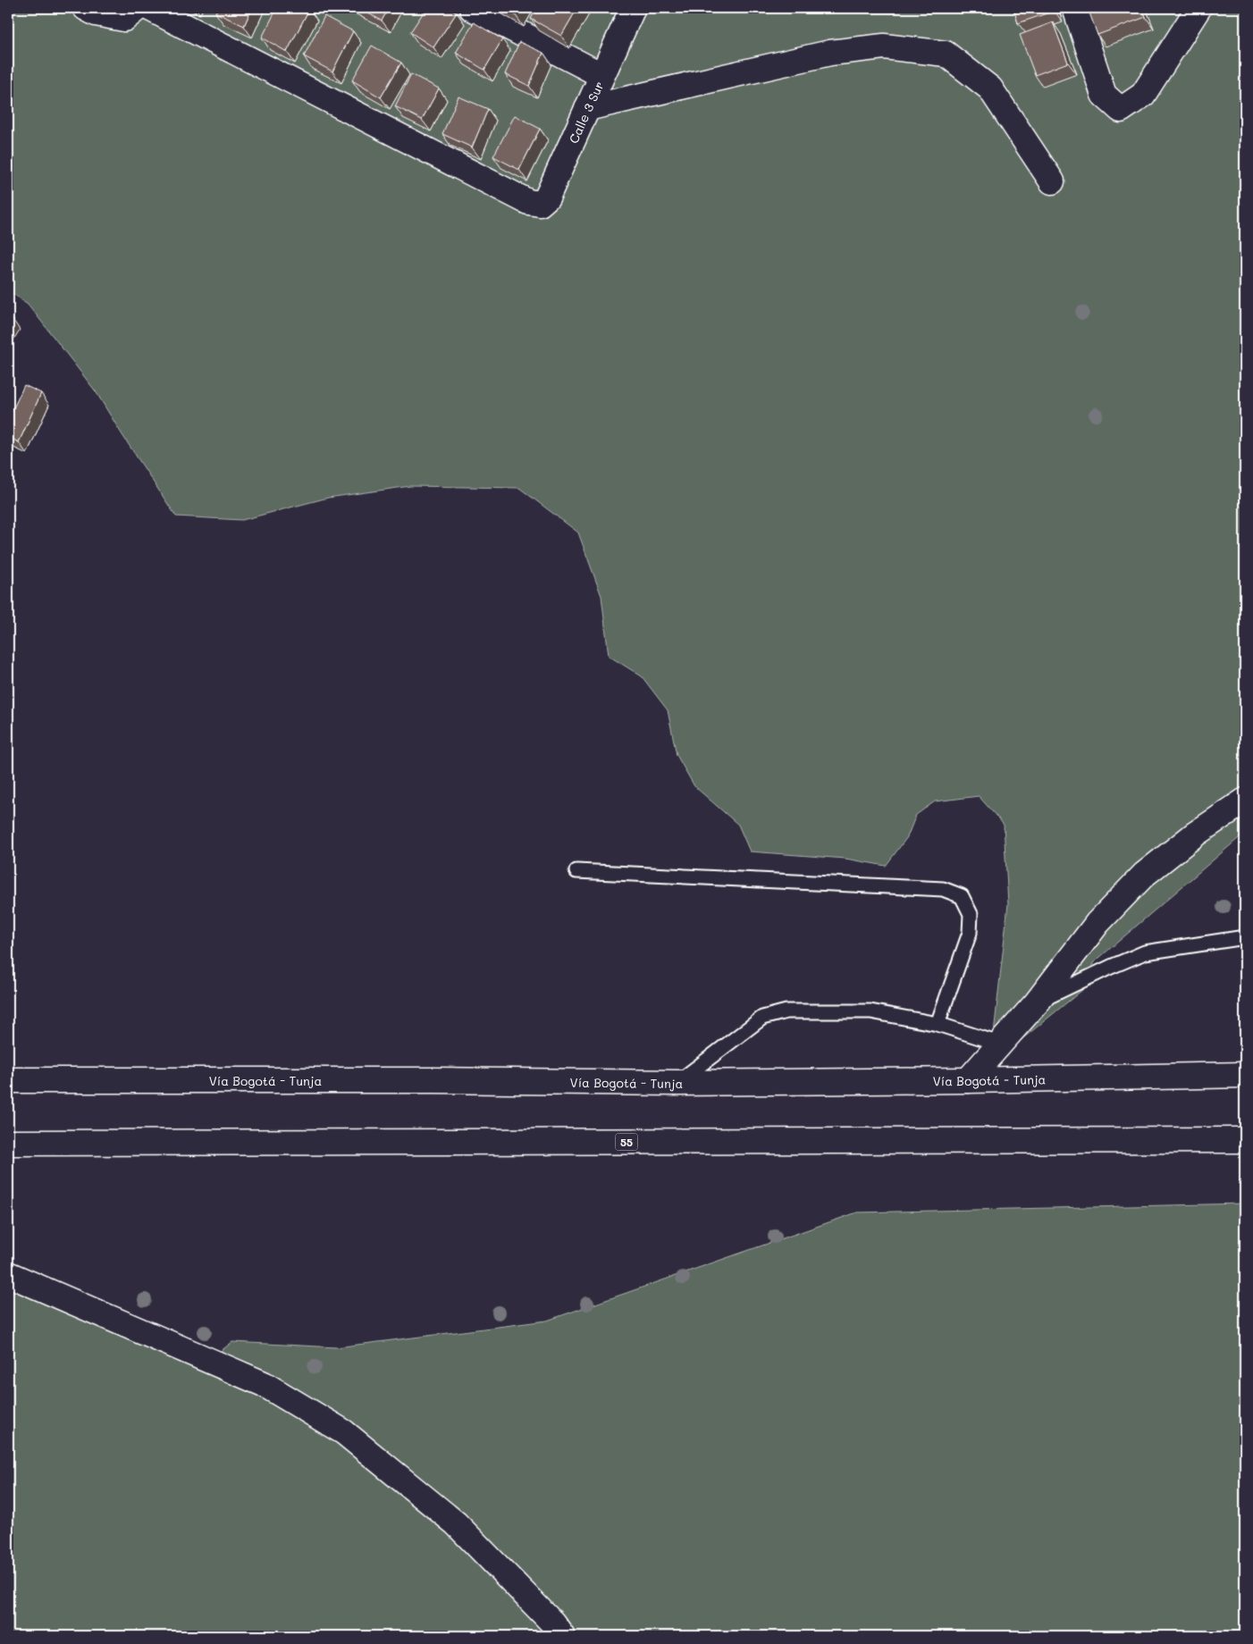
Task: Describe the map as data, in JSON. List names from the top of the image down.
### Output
{
  "streets": {
    "main road": ["Calle 3 Sur", "Vía Bogotá - Tunja", "55"]
  }
}
